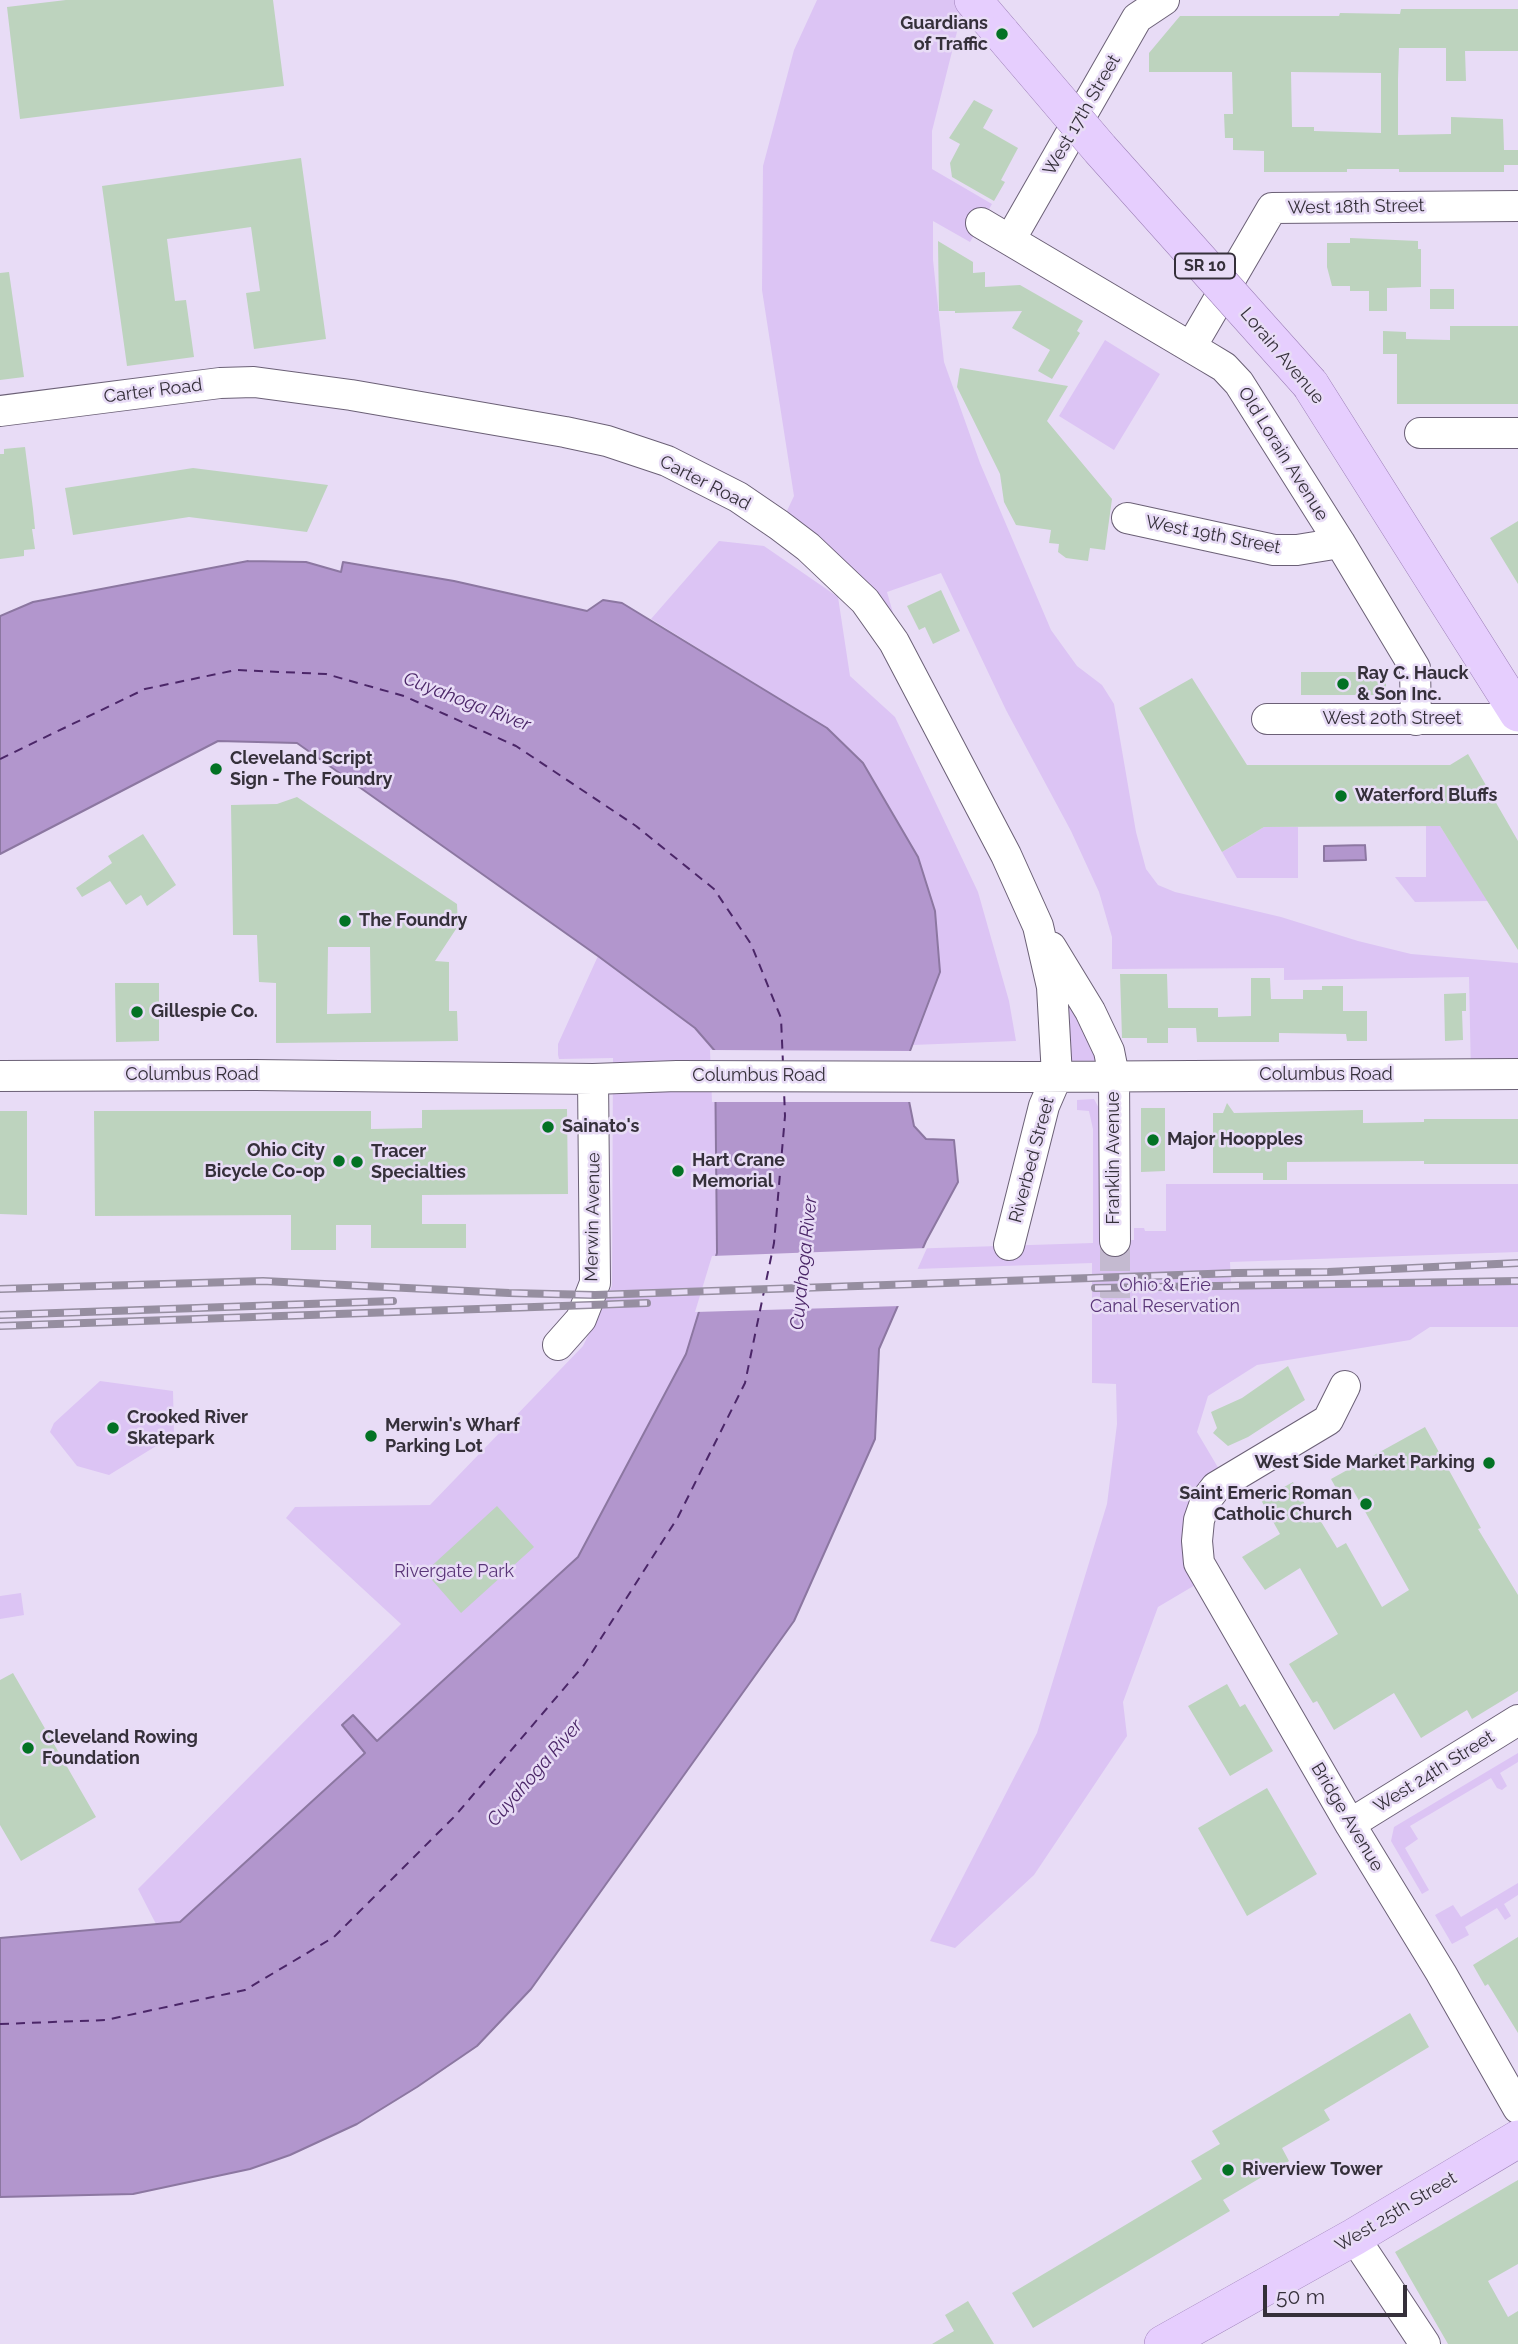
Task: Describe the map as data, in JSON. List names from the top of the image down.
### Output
{
  "streets": {
    "main road": ["SR 10", "Lorain Avenue", "West 25th Street"],
    "street": [
      "West 17th Street",
      "West 18th Street",
      "Carter Road",
      "Old Lorain Avenue",
      "West 19th Street",
      "West 20th Street",
      "Columbus Road",
      "Franklin Avenue",
      "Riverbed Street",
      "Merwin Avenue",
      "West 24th Street",
      "Bridge Avenue"
    ]
  },
  "crossings": [
    ["West 17th Street", "Old Lorain Avenue"],
    ["West 18th Street", "Old Lorain Avenue"],
    ["Carter Road", "Columbus Road"],
    ["Carter Road", "Franklin Avenue"],
    ["Carter Road", "Riverbed Street"],
    ["Old Lorain Avenue", "West 19th Street"],
    ["Old Lorain Avenue", "West 20th Street"],
    ["Columbus Road", "Franklin Avenue"],
    ["Columbus Road", "Riverbed Street"],
    ["Columbus Road", "Merwin Avenue"],
    ["West 24th Street", "Bridge Avenue"]
  ],
  "water": ["Cuyahoga River"],
  "parks": ["Ohio & Erie Canal Reservation", "Rivergate Park"],
  "places": [
    "Guardians of Traffic",
    "Ray C. Hauck & Son Inc.",
    "Cleveland Script Sign - The Foundry",
    "Waterford Bluffs",
    "The Foundry",
    "Gillespie Co.",
    "Sainato's",
    "Major Hoopples",
    "Ohio City Bicycle Co-op",
    "Tracer Specialties",
    "Hart Crane Memorial",
    "Crooked River Skatepark",
    "Merwin's Wharf Parking Lot",
    "West Side Market Parking",
    "Saint Emeric Roman Catholic Church",
    "Cleveland Rowing Foundation",
    "Riverview Tower"
  ],
  "scale_bar": "50 m"
}
